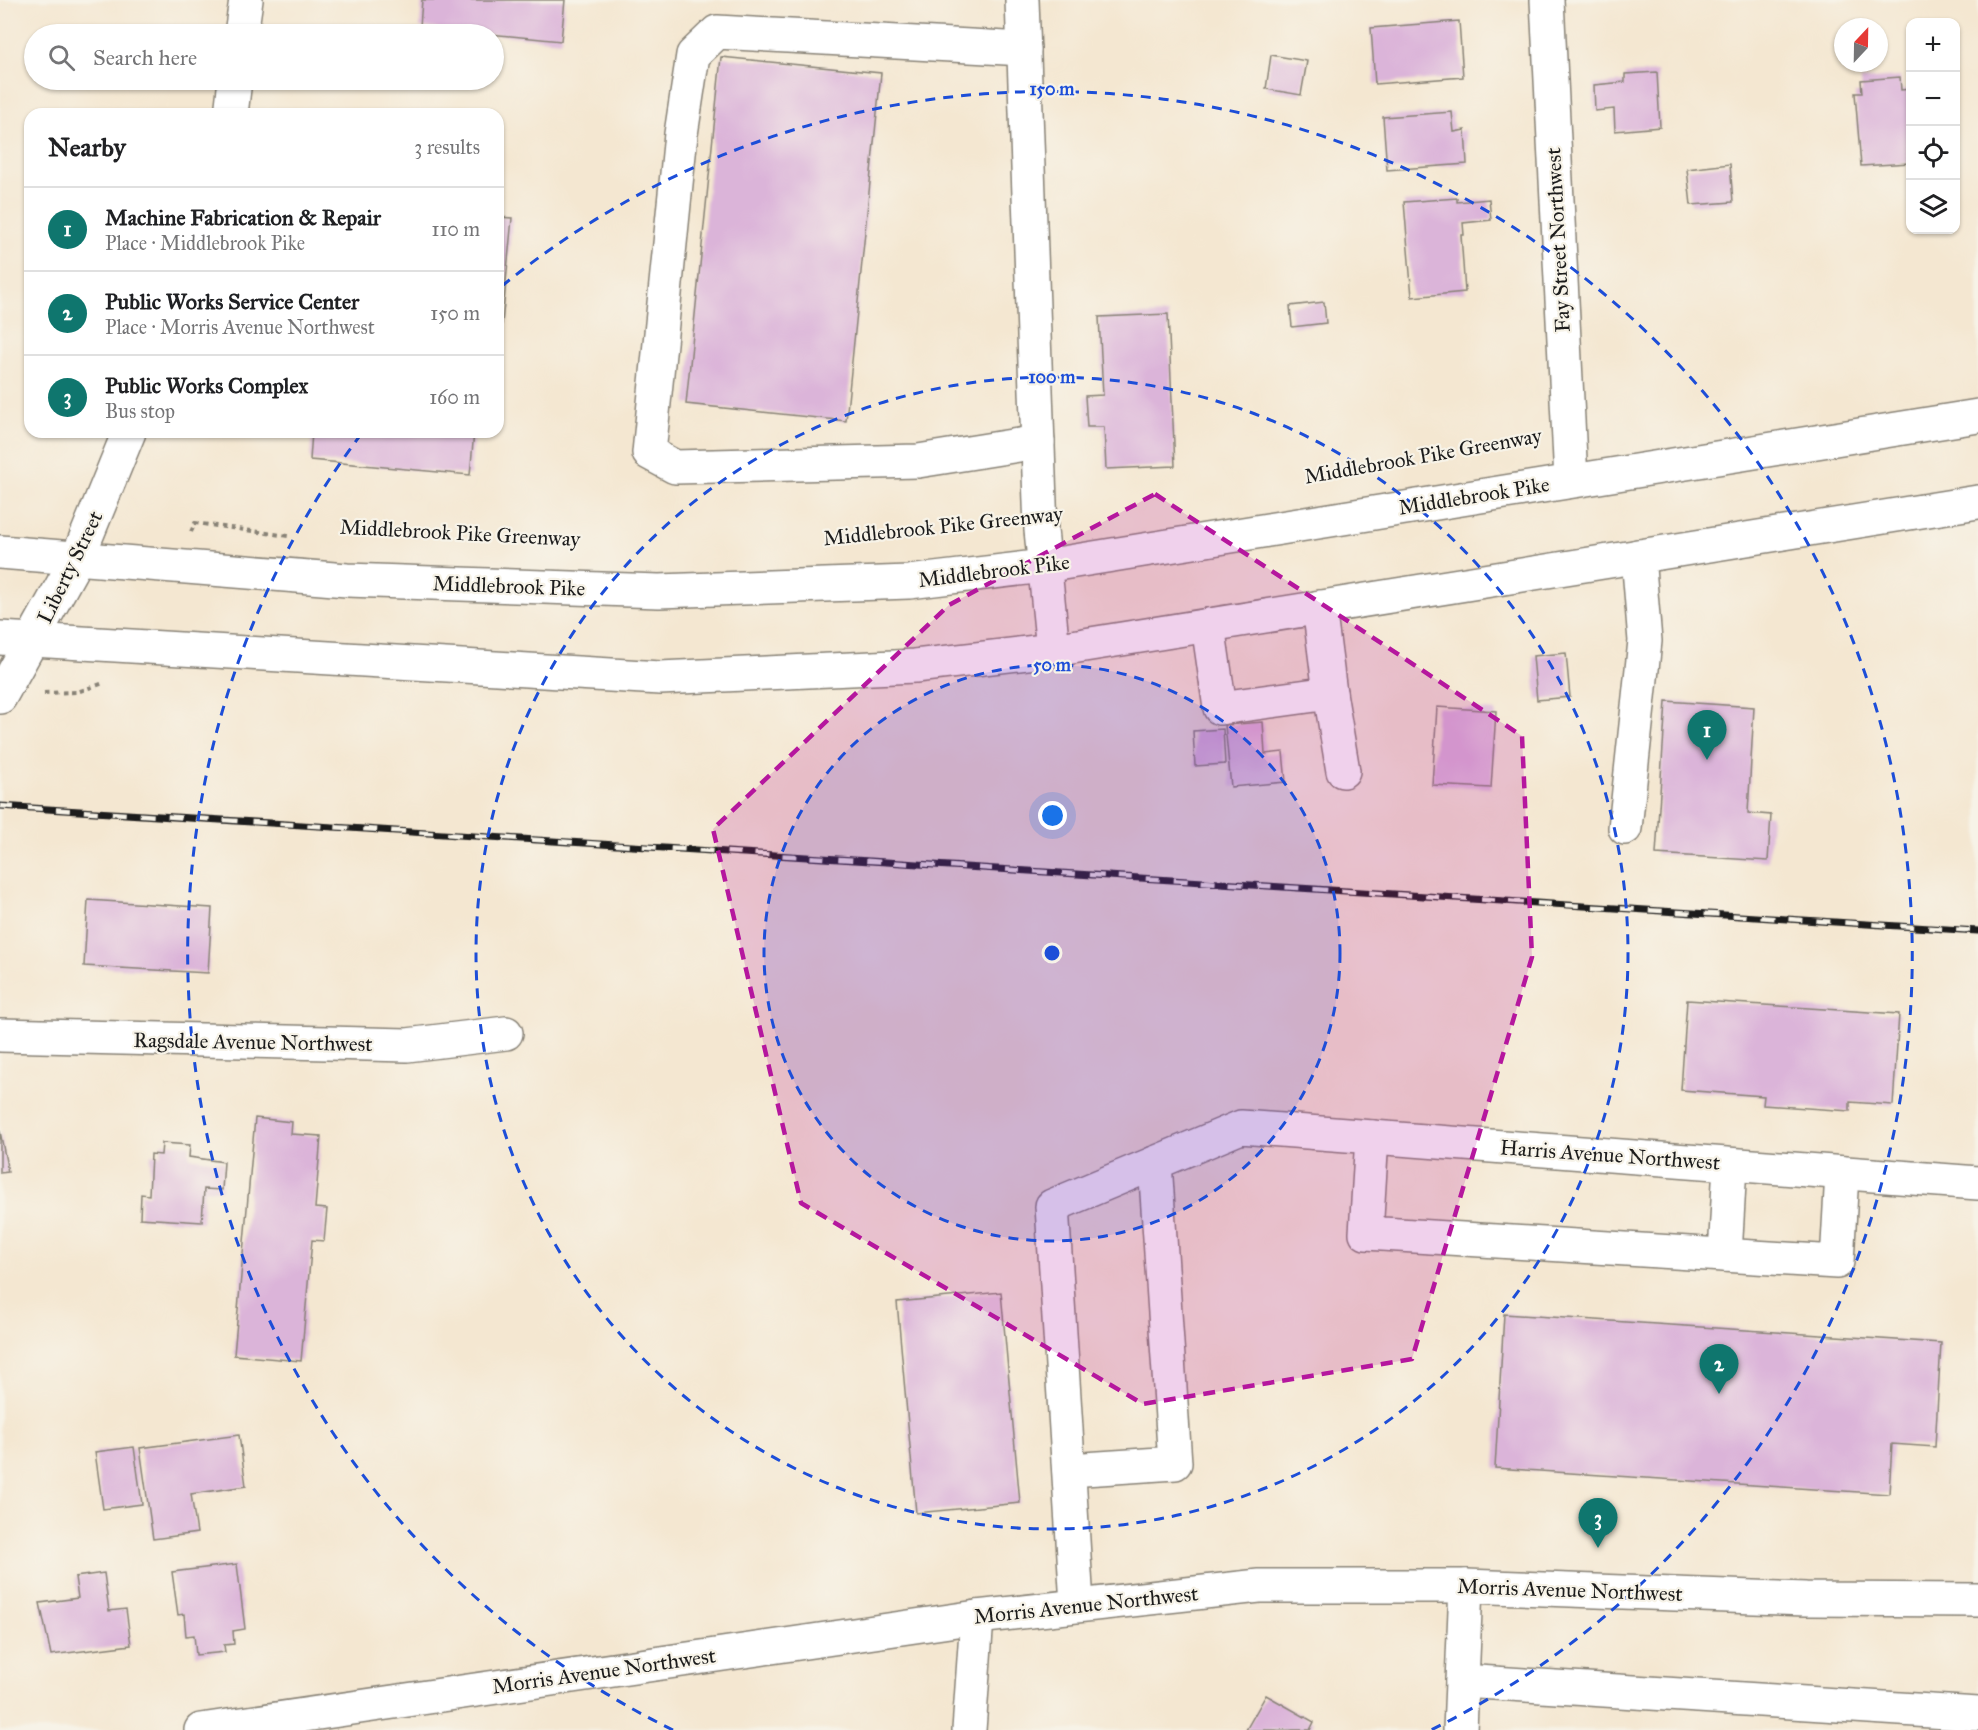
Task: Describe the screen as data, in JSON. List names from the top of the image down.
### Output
{
  "streets": {
    "main road": [
      "Fay Street Northwest",
      "Middlebrook Pike",
      "Liberty Street",
      "Ragsdale Avenue Northwest",
      "Harris Avenue Northwest",
      "Morris Avenue Northwest"
    ]
  },
  "crossings": [
    ["Fay Street Northwest", "Middlebrook Pike"],
    ["Middlebrook Pike", "Liberty Street"]
  ],
  "north": "top",
  "page": {
    "map_buttons": ["+", "−"],
    "search": "Search here",
    "heading": ["Nearby", "3 results"],
    "list": [
      {
        "mark": "1",
        "name": "Machine Fabrication & Repair",
        "note": "Place · Middlebrook Pike",
        "value": "110 m"
      },
      {
        "mark": "2",
        "name": "Public Works Service Center",
        "note": "Place · Morris Avenue Northwest",
        "value": "150 m"
      },
      {
        "mark": "3",
        "name": "Public Works Complex",
        "note": "Bus stop",
        "value": "160 m"
      }
    ],
    "pins": ["1", "2", "3"]
  },
  "rings": ["150 m", "100 m", "50 m"]
}
